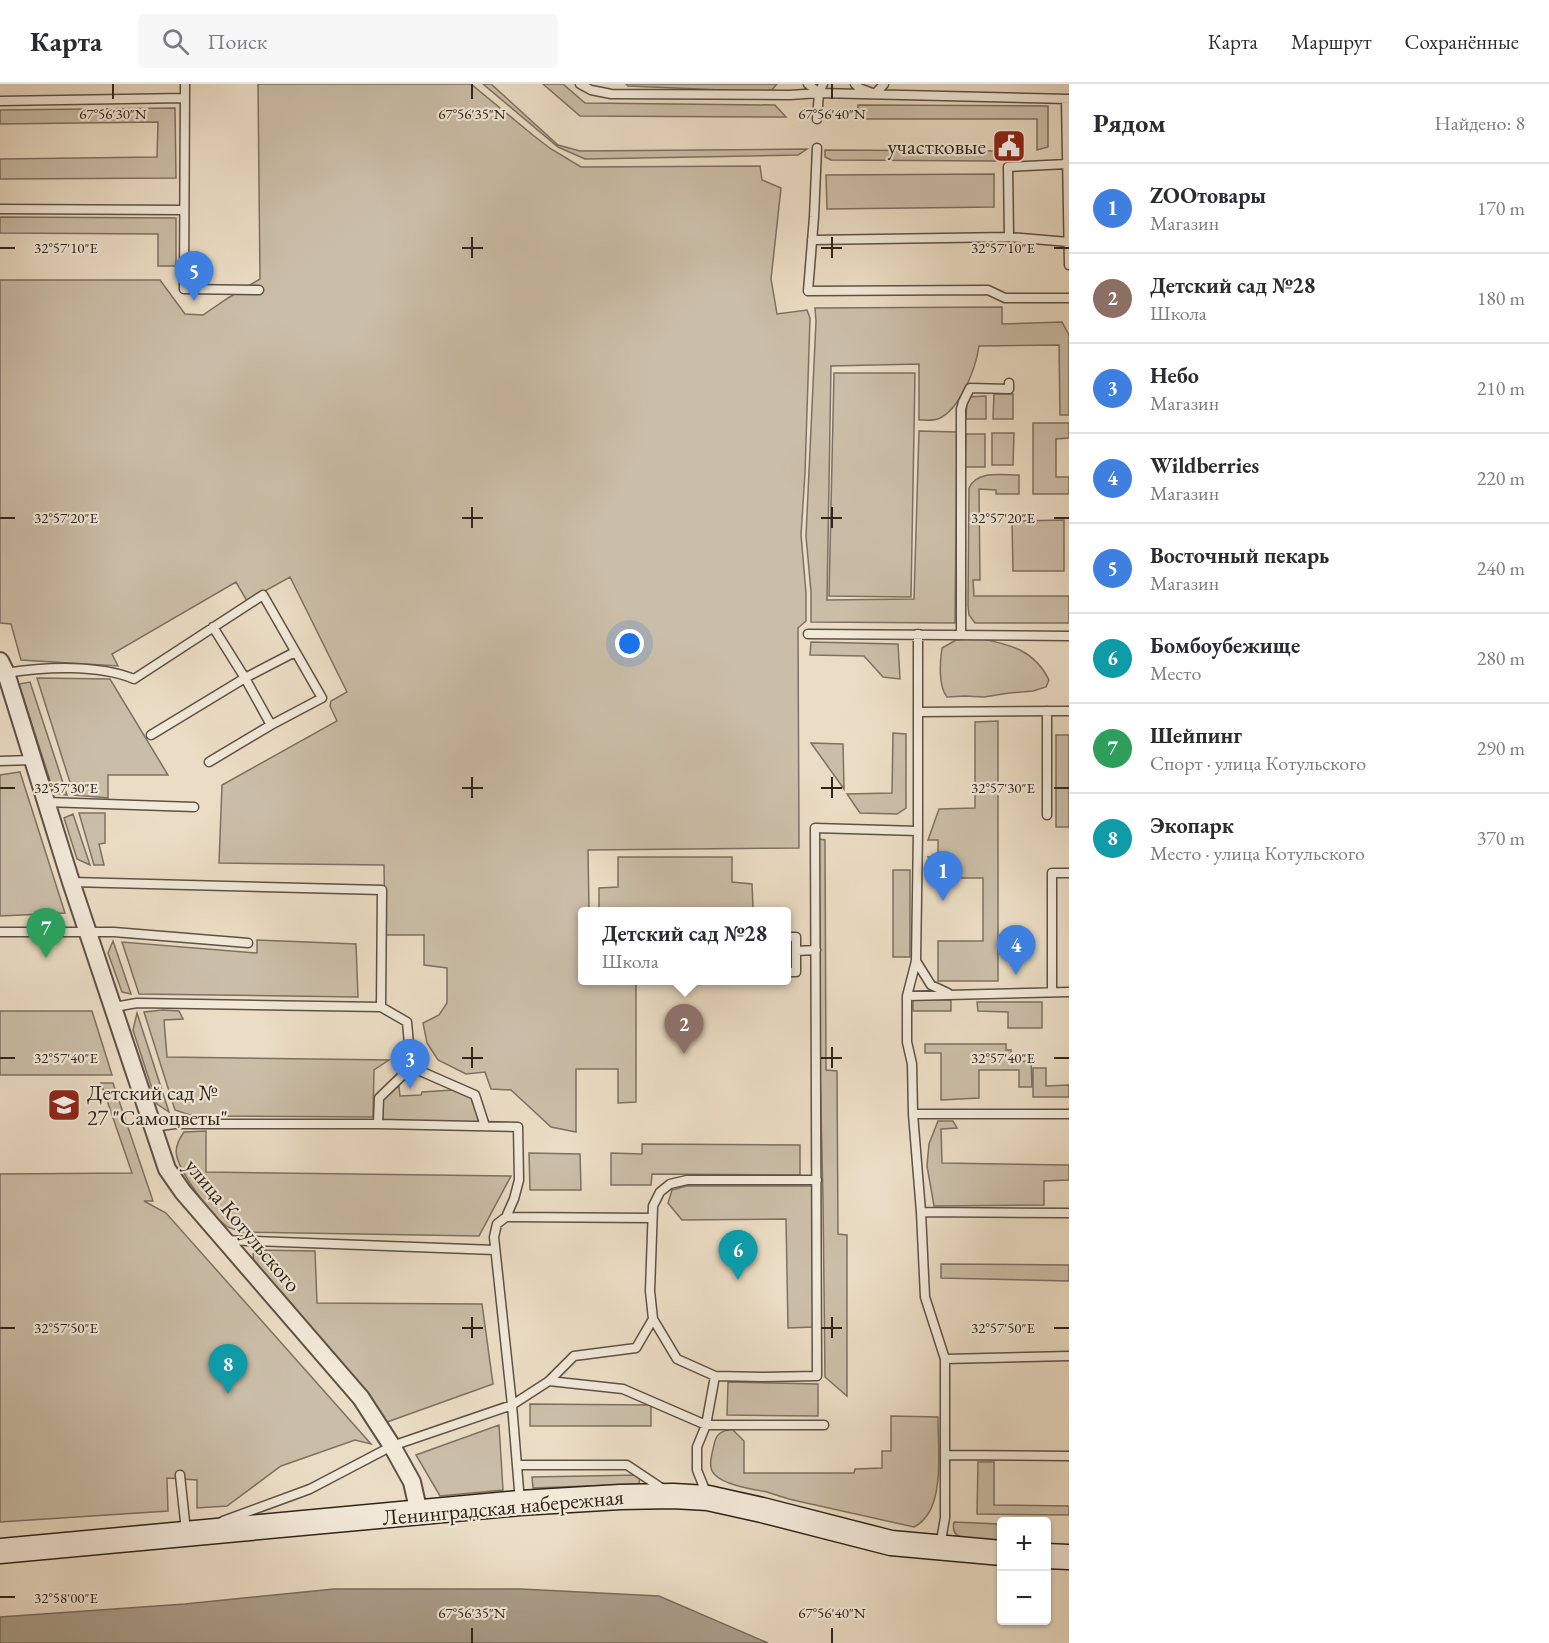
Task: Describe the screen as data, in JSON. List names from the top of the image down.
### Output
{
  "streets": {
    "main road": ["Ленинградская набережная"],
    "street": ["улица Котульского"]
  },
  "crossings": [
    ["улица Котульского", "Ленинградская набережная"]
  ],
  "places": {
    "public building": ["участковые"],
    "school or university": ["Детский сад № 27 \"Самоцветы\""]
  },
  "page": {
    "header": "Карта",
    "search": "Поиск",
    "nav": ["Карта", "Маршрут", "Сохранённые"],
    "heading": ["Рядом", "Найдено: 8"],
    "list": [
      {
        "mark": "1",
        "name": "ZOOтовары",
        "note": "Магазин",
        "value": "170 m"
      },
      {
        "mark": "2",
        "name": "Детский сад №28",
        "note": "Школа",
        "value": "180 m"
      },
      {
        "mark": "3",
        "name": "Небо",
        "note": "Магазин",
        "value": "210 m"
      },
      {
        "mark": "4",
        "name": "Wildberries",
        "note": "Магазин",
        "value": "220 m"
      },
      {
        "mark": "5",
        "name": "Восточный пекарь",
        "note": "Магазин",
        "value": "240 m"
      },
      {
        "mark": "6",
        "name": "Бомбоубежище",
        "note": "Место",
        "value": "280 m"
      },
      {
        "mark": "7",
        "name": "Шейпинг",
        "note": "Спорт · улица Котульского",
        "value": "290 m"
      },
      {
        "mark": "8",
        "name": "Экопарк",
        "note": "Место · улица Котульского",
        "value": "370 m"
      }
    ],
    "pins": [
      "5",
      "1",
      "7",
      "4",
      "2",
      "3",
      "6",
      "8"
    ],
    "popup": ["Детский сад №28", "Школа"],
    "map_buttons": ["+", "−"]
  },
  "coordinates": [
    "67°56'30\"N",
    "67°56'35\"N",
    "67°56'40\"N",
    "32°57'10\"E",
    "32°57'20\"E",
    "32°57'30\"E",
    "32°57'40\"E",
    "32°57'50\"E",
    "32°58'00\"E"
  ]
}
